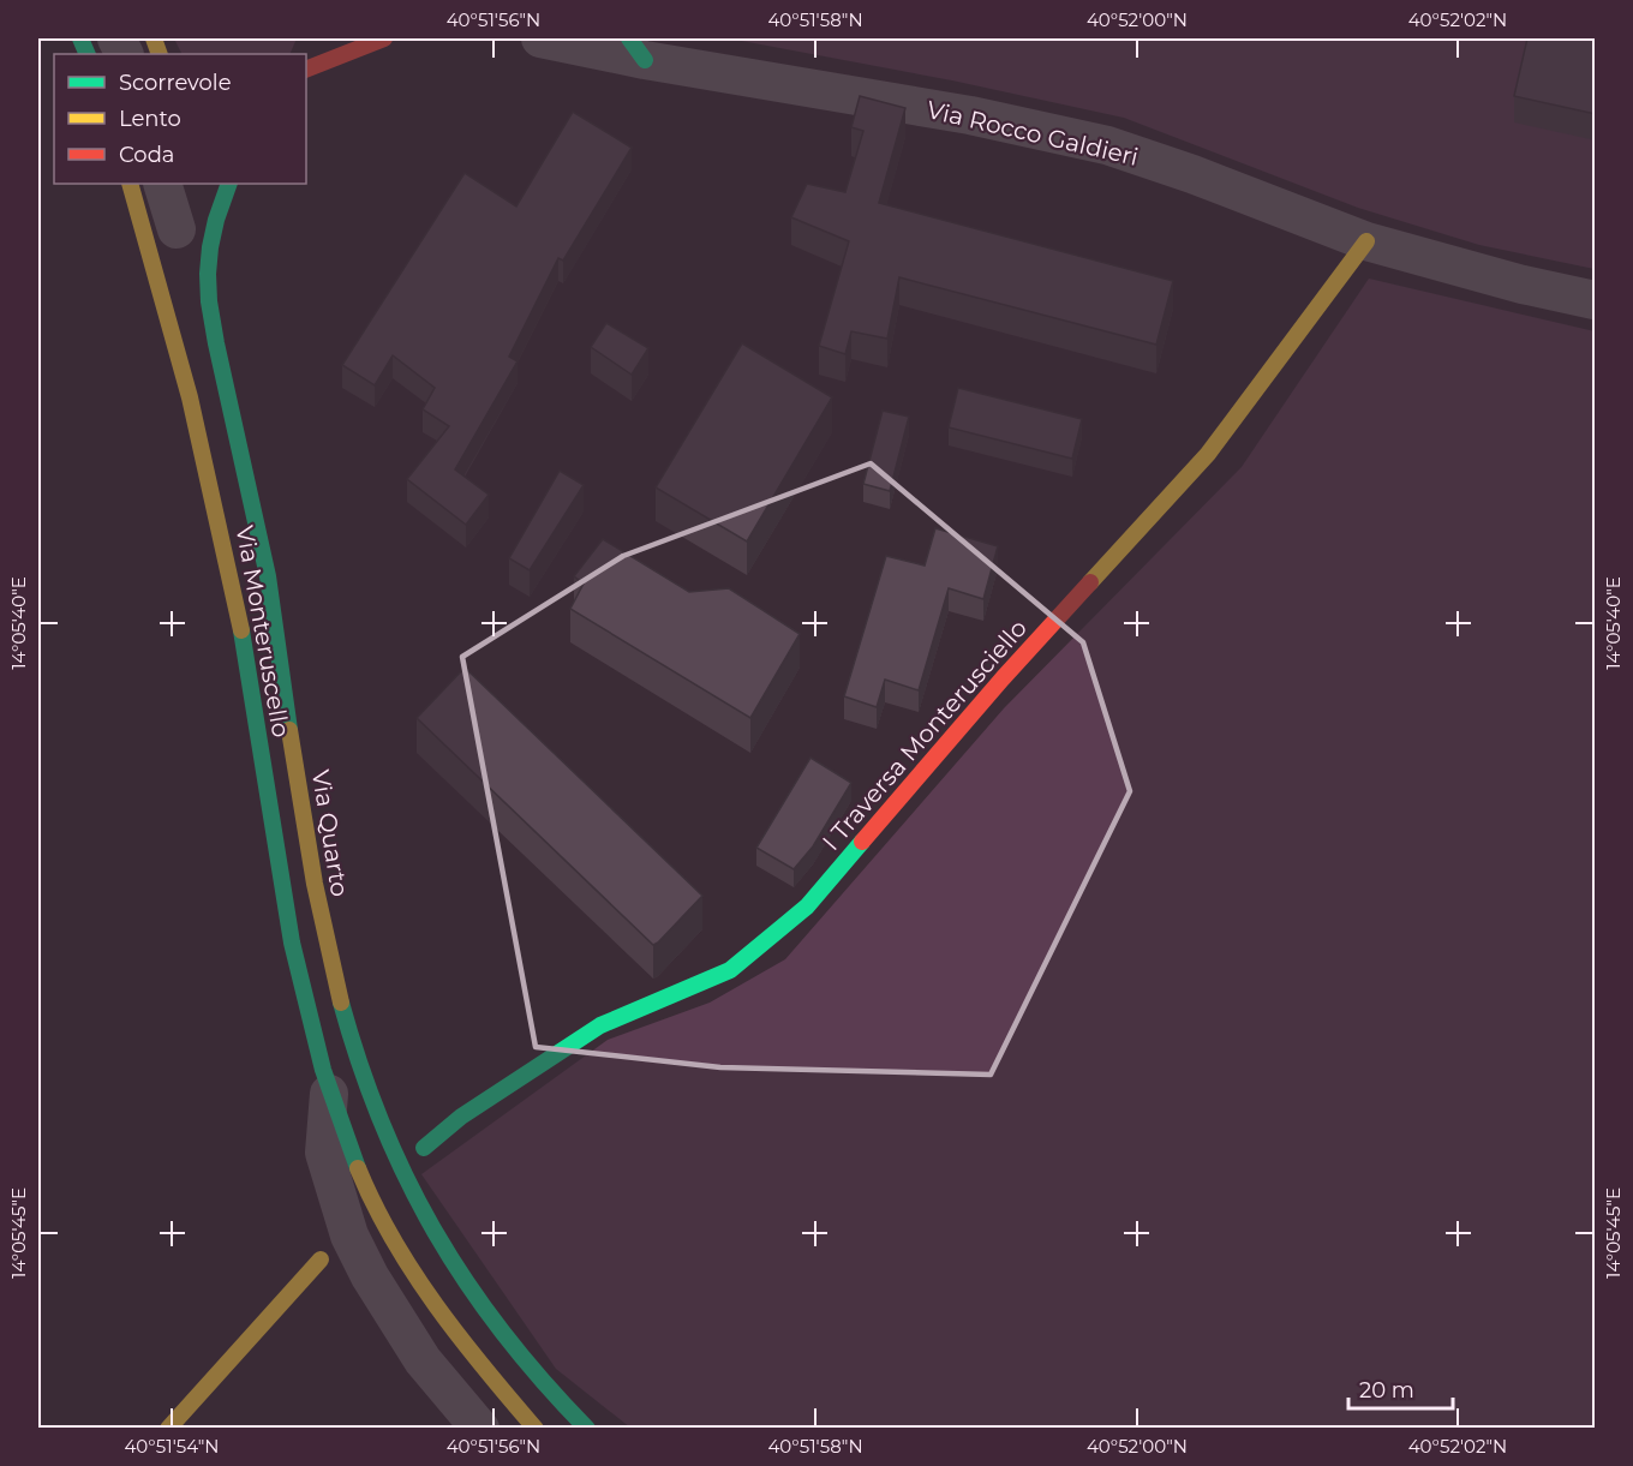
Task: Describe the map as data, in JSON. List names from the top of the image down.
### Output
{
  "streets": {
    "street": [
      "Via Rocco Galdieri",
      "Via Monteruscello",
      "I Traversa Monterusciello",
      "Via Quarto"
    ]
  },
  "crossings": [
    ["Via Rocco Galdieri", "I Traversa Monterusciello"]
  ],
  "legend": ["Scorrevole", "Lento", "Coda"],
  "scale_bar": "20 m",
  "coordinates": [
    "40°51'56\"N",
    "40°51'58\"N",
    "40°52'00\"N",
    "40°52'02\"N",
    "14°05'40\"E",
    "14°05'45\"E",
    "40°51'54\"N"
  ]
}
